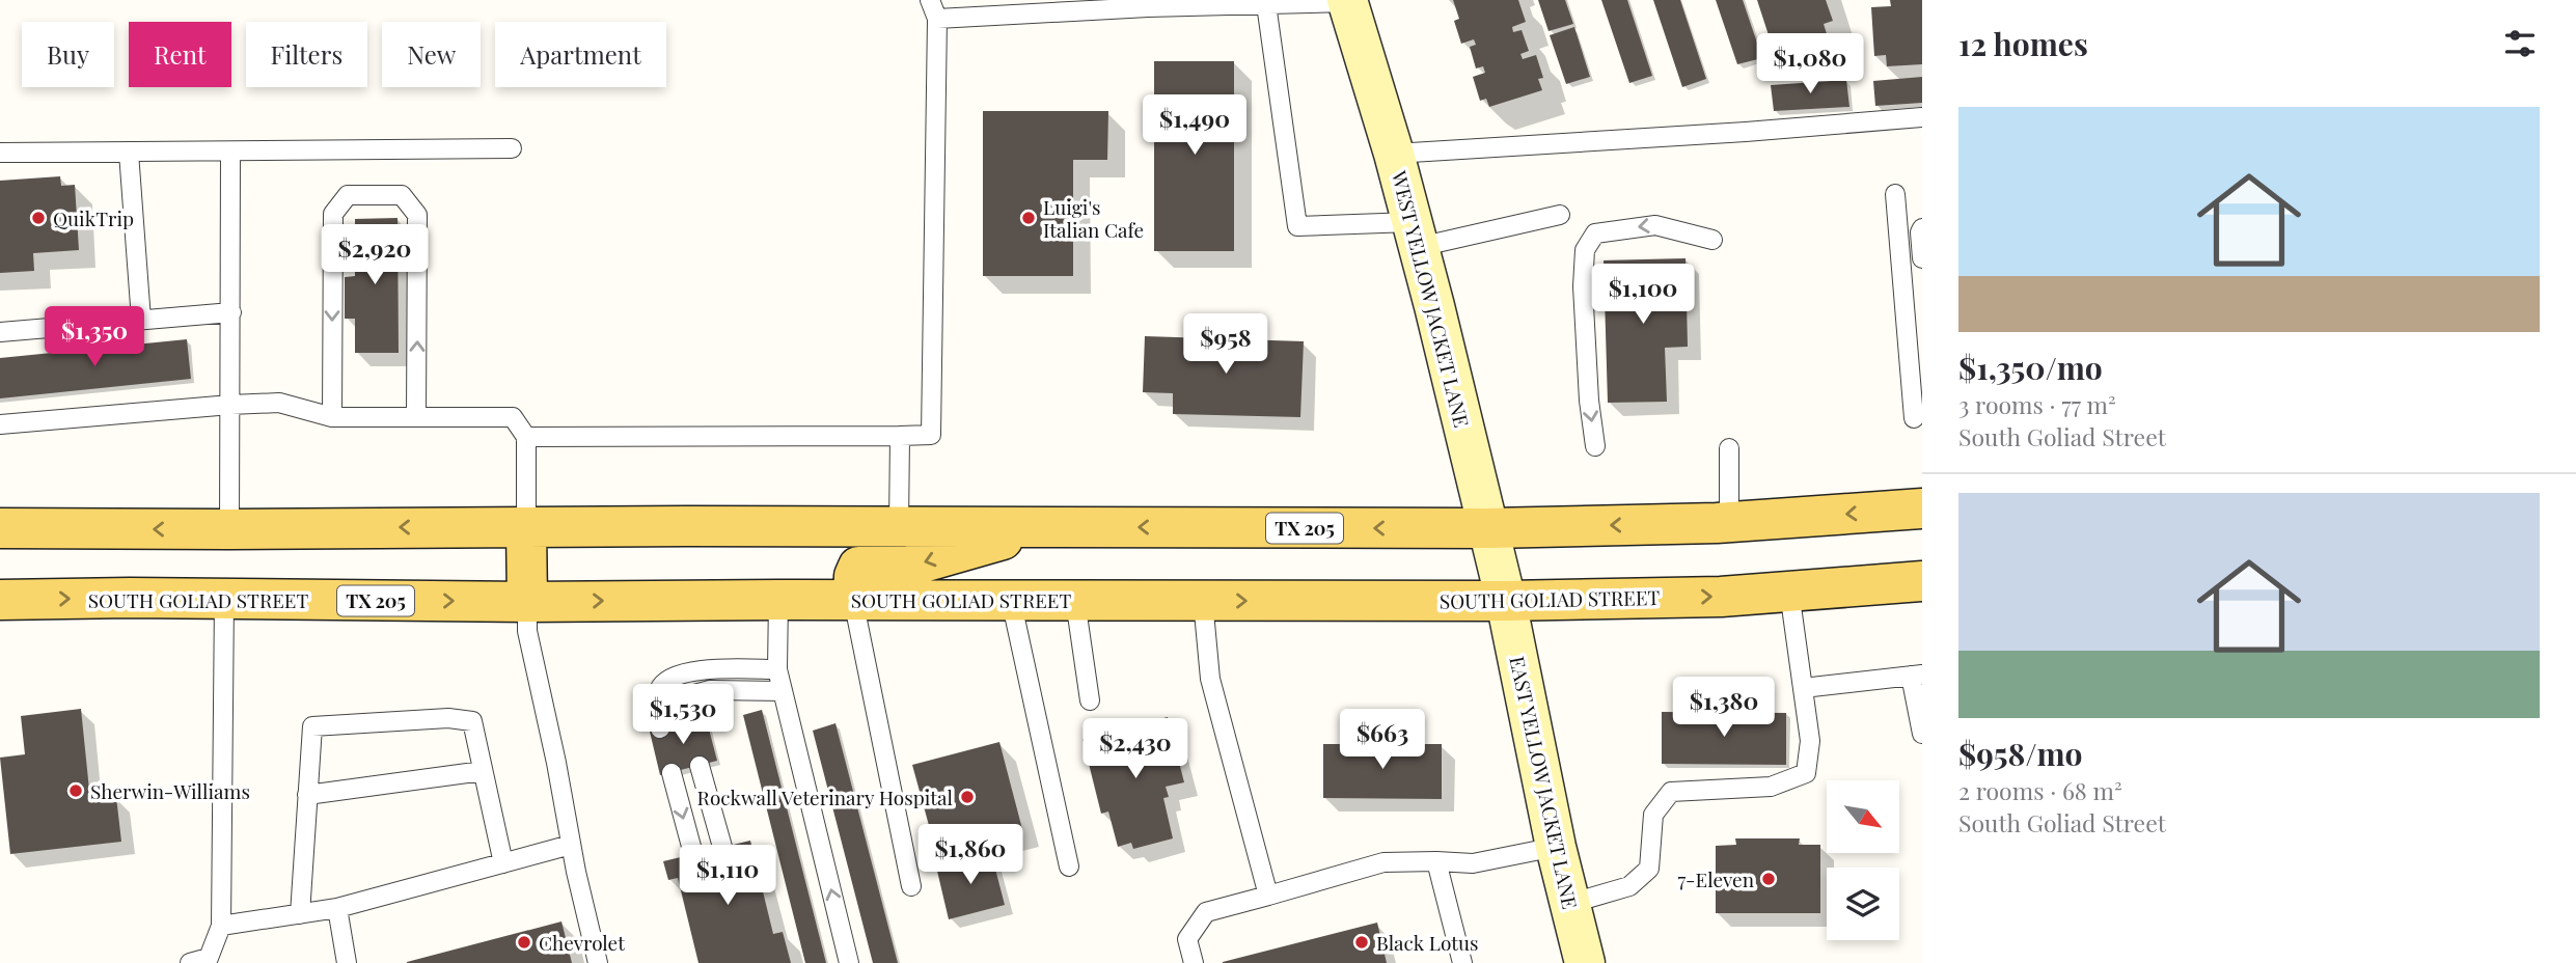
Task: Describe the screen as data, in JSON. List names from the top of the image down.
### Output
{
  "streets": {
    "main road": ["TX 205", "SOUTH GOLIAD STREET"],
    "street": ["WEST YELLOW JACKET LANE", "EAST YELLOW JACKET LANE"]
  },
  "crossings": [
    ["WEST YELLOW JACKET LANE", "TX 205"],
    ["WEST YELLOW JACKET LANE", "SOUTH GOLIAD STREET"],
    ["WEST YELLOW JACKET LANE", "EAST YELLOW JACKET LANE"],
    ["SOUTH GOLIAD STREET", "EAST YELLOW JACKET LANE"]
  ],
  "places": [
    "QuikTrip",
    "Luigi's Italian Cafe",
    "Sherwin-Williams",
    "Rockwall Veterinary Hospital",
    "7-Eleven",
    "Chevrolet",
    "Black Lotus"
  ],
  "north": "bottom right",
  "page": {
    "heading": "12 homes",
    "chip": [
      "Buy",
      "Rent",
      "Filters",
      "New",
      "Apartment"
    ],
    "price": [
      "$1,080",
      "$1,490",
      "$2,920",
      "$1,100",
      "$1,350",
      "$958",
      "$1,380",
      "$1,530",
      "$663",
      "$2,430",
      "$1,860",
      "$1,110"
    ],
    "list": [
      {
        "name": "$1,350/mo",
        "note": "3 rooms · 77 m² · South Goliad Street"
      },
      {
        "name": "$958/mo",
        "note": "2 rooms · 68 m² · South Goliad Street"
      }
    ]
  }
}
